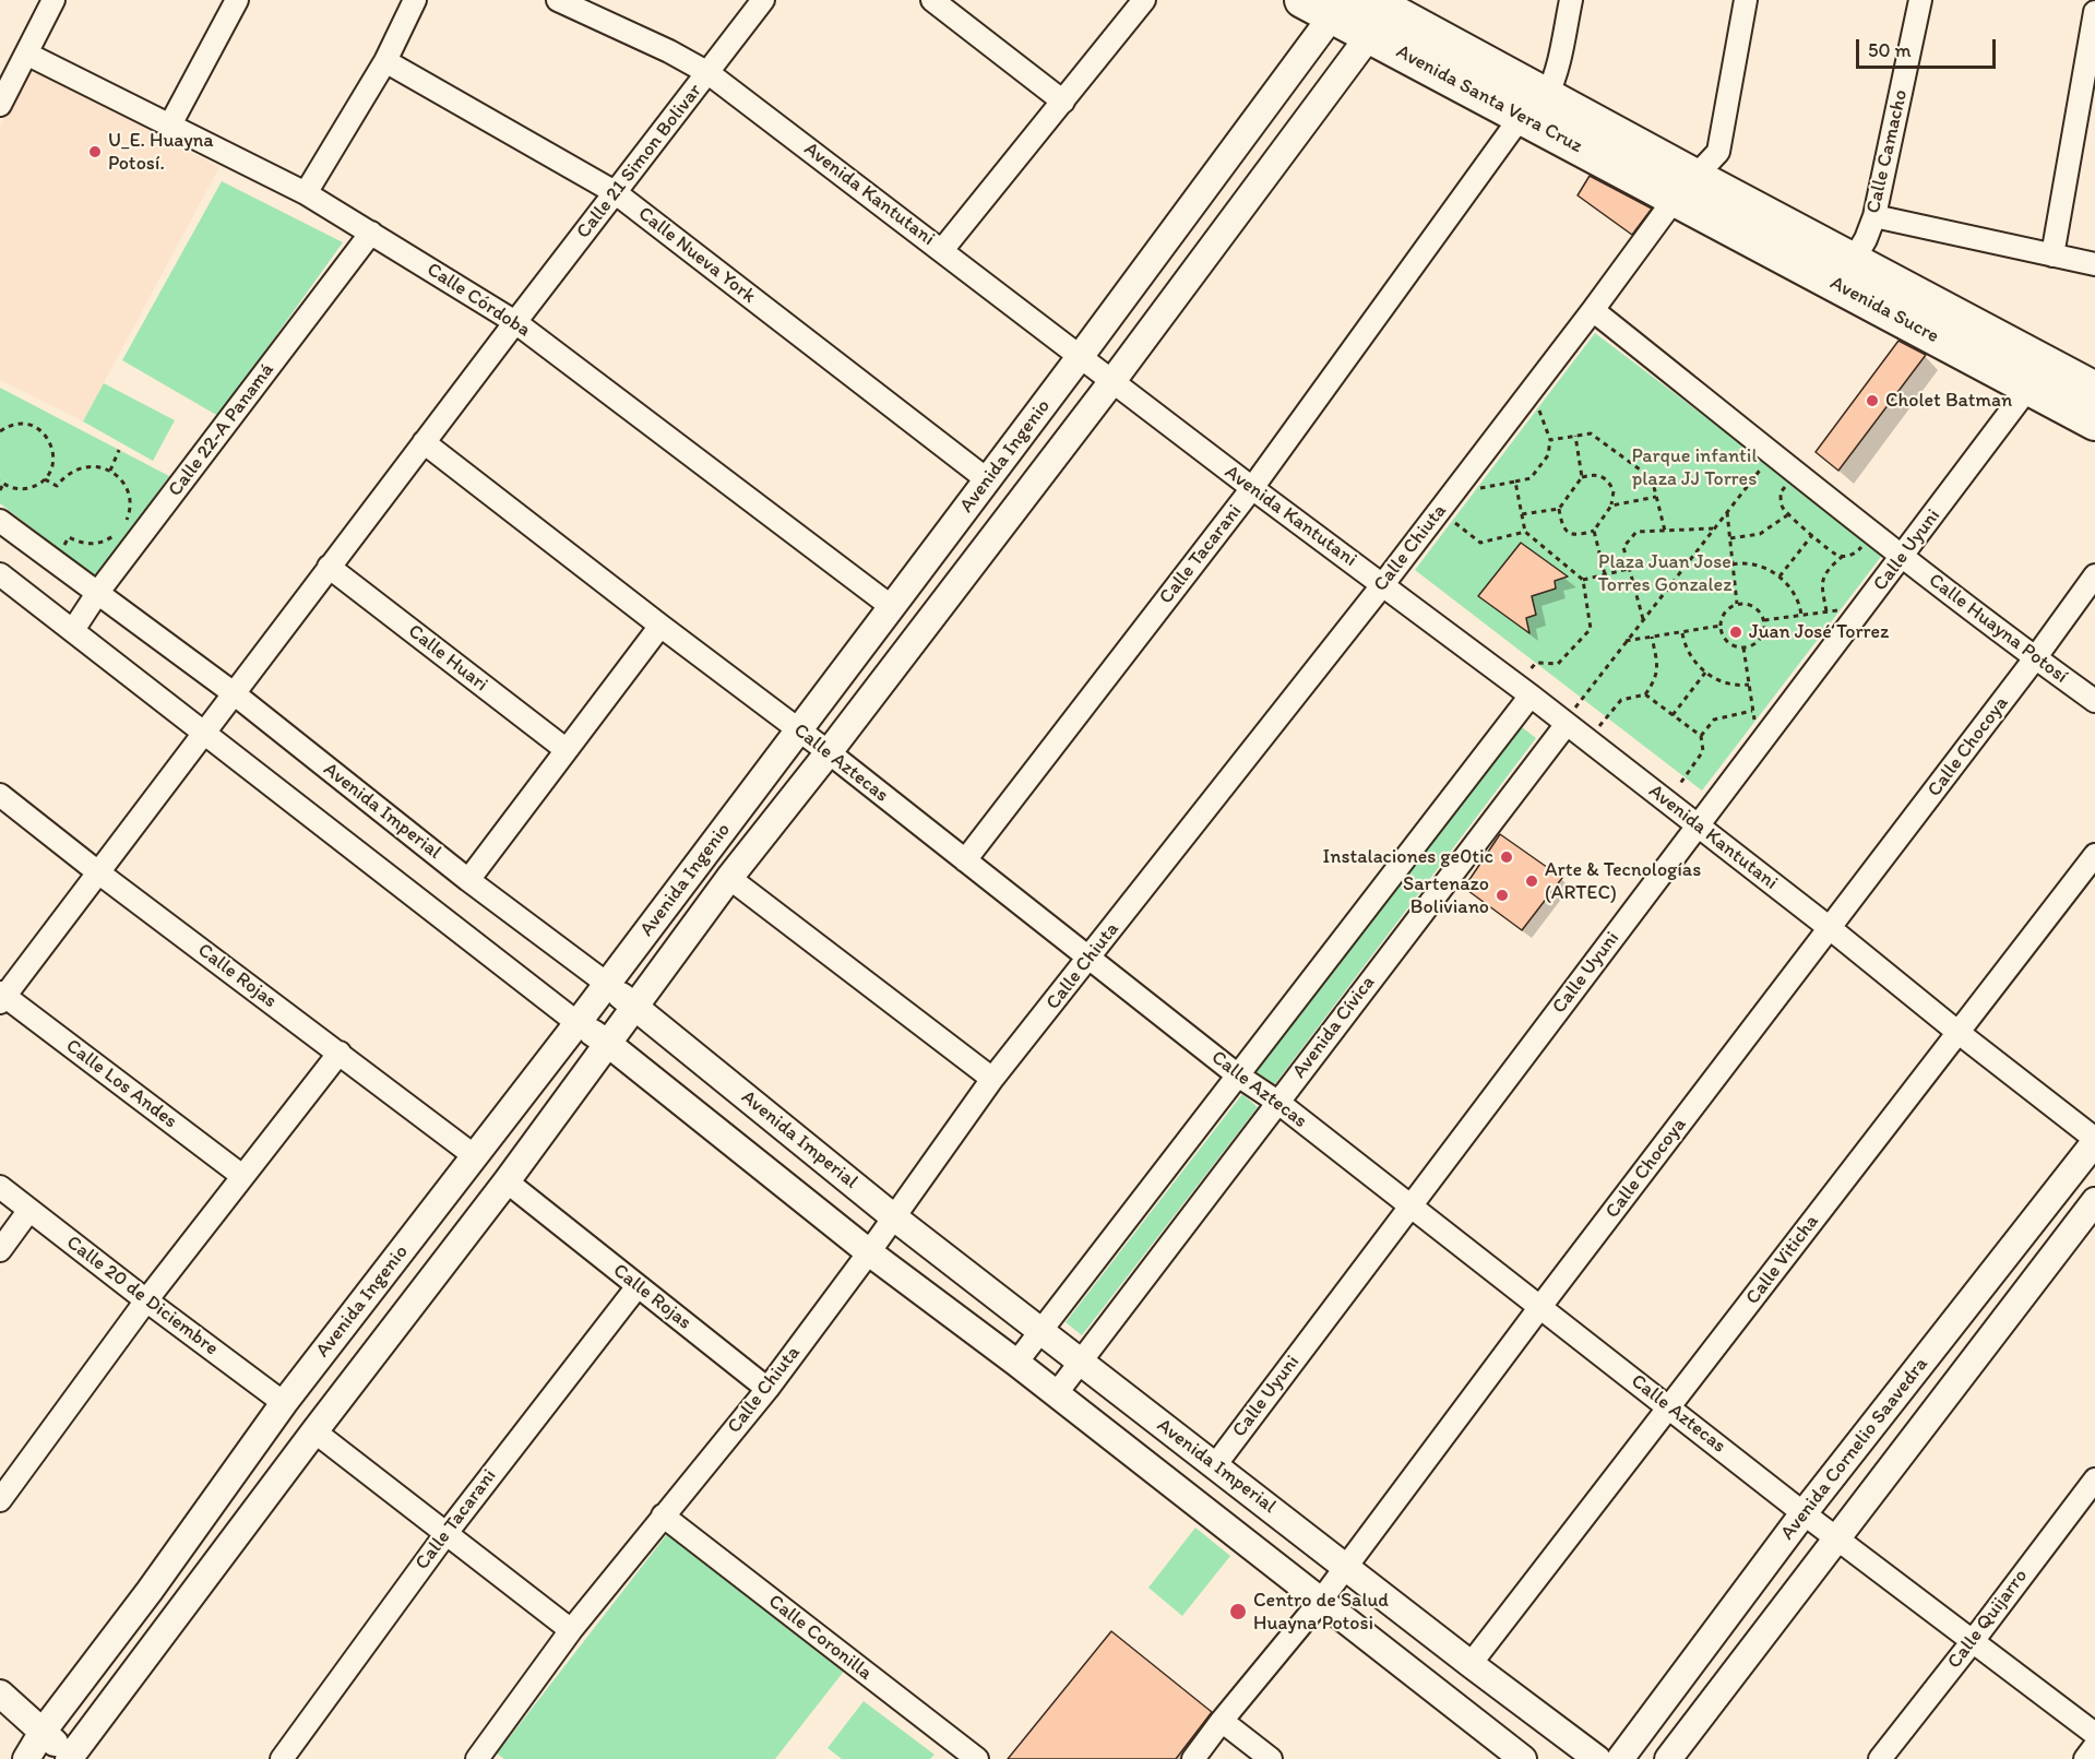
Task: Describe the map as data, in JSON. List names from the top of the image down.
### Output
{
  "streets": {
    "main road": ["Avenida Santa Vera Cruz", "Avenida Sucre"],
    "street": [
      "Calle Camacho",
      "Calle 21 Simon Bolivar",
      "Avenida Kantutani",
      "Calle Nueva York",
      "Calle Córdoba",
      "Calle 22-A Panamá",
      "Avenida Ingenio",
      "Calle Chiuta",
      "Calle Uyuni",
      "Calle Tacarani",
      "Calle Huayna Potosí",
      "Calle Huari",
      "Calle Chocoya",
      "Calle Aztecas",
      "Avenida Imperial",
      "Calle Rojas",
      "Avenida Cívica",
      "Calle Los Andes",
      "Calle Viticha",
      "Calle 20 de Diciembre",
      "Avenida Cornelio Saavedra",
      "Calle Quijarro",
      "Calle Coronilla"
    ]
  },
  "crossings": [
    ["Avenida Santa Vera Cruz", "Avenida Sucre"],
    ["Avenida Santa Vera Cruz", "Avenida Ingenio"],
    ["Avenida Santa Vera Cruz", "Calle Chiuta"],
    ["Avenida Santa Vera Cruz", "Calle Tacarani"],
    ["Calle Camacho", "Avenida Sucre"],
    ["Calle 21 Simon Bolivar", "Avenida Kantutani"],
    ["Calle 21 Simon Bolivar", "Calle Nueva York"],
    ["Calle 21 Simon Bolivar", "Calle Córdoba"],
    ["Calle 21 Simon Bolivar", "Calle Huari"],
    ["Calle 21 Simon Bolivar", "Calle Aztecas"],
    ["Calle 21 Simon Bolivar", "Avenida Imperial"],
    ["Calle 21 Simon Bolivar", "Calle Rojas"],
    ["Calle 21 Simon Bolivar", "Calle Los Andes"],
    ["Avenida Kantutani", "Avenida Ingenio"],
    ["Avenida Kantutani", "Calle Chiuta"],
    ["Avenida Kantutani", "Calle Uyuni"],
    ["Avenida Kantutani", "Calle Tacarani"],
    ["Avenida Kantutani", "Calle Chocoya"],
    ["Avenida Kantutani", "Avenida Cívica"],
    ["Avenida Kantutani", "Calle Viticha"],
    ["Avenida Kantutani", "Avenida Cornelio Saavedra"],
    ["Calle Nueva York", "Avenida Ingenio"],
    ["Calle Córdoba", "Calle 22-A Panamá"],
    ["Calle Córdoba", "Avenida Ingenio"],
    ["Avenida Sucre", "Calle Chiuta"],
    ["Avenida Sucre", "Calle Uyuni"],
    ["Calle 22-A Panamá", "Avenida Imperial"],
    ["Avenida Ingenio", "Calle Aztecas"],
    ["Avenida Ingenio", "Avenida Imperial"],
    ["Avenida Ingenio", "Calle Rojas"],
    ["Avenida Ingenio", "Calle 20 de Diciembre"],
    ["Calle Chiuta", "Calle Huayna Potosí"],
    ["Calle Chiuta", "Calle Aztecas"],
    ["Calle Chiuta", "Avenida Imperial"],
    ["Calle Chiuta", "Calle Rojas"],
    ["Calle Chiuta", "Calle Coronilla"],
    ["Calle Uyuni", "Calle Huayna Potosí"],
    ["Calle Uyuni", "Calle Aztecas"],
    ["Calle Uyuni", "Avenida Imperial"],
    ["Calle Tacarani", "Calle Aztecas"],
    ["Calle Tacarani", "Calle Rojas"],
    ["Calle Huayna Potosí", "Calle Chocoya"],
    ["Calle Chocoya", "Calle Aztecas"],
    ["Calle Chocoya", "Avenida Imperial"],
    ["Calle Aztecas", "Avenida Cívica"],
    ["Calle Aztecas", "Calle Viticha"],
    ["Calle Aztecas", "Avenida Cornelio Saavedra"],
    ["Calle Aztecas", "Calle Quijarro"],
    ["Avenida Imperial", "Avenida Cívica"],
    ["Avenida Imperial", "Calle Viticha"]
  ],
  "parks": ["Parque infantil plaza JJ Torres", "Plaza Juan Jose Torres Gonzalez"],
  "places": [
    "U_E. Huayna Potosí.",
    "Cholet Batman",
    "Juan José Torrez",
    "Instalaciones ge0tic",
    "Arte & Tecnologías (ARTEC)",
    "Sartenazo Boliviano",
    "Centro de Salud Huayna Potosi"
  ],
  "scale_bar": "50 m"
}
